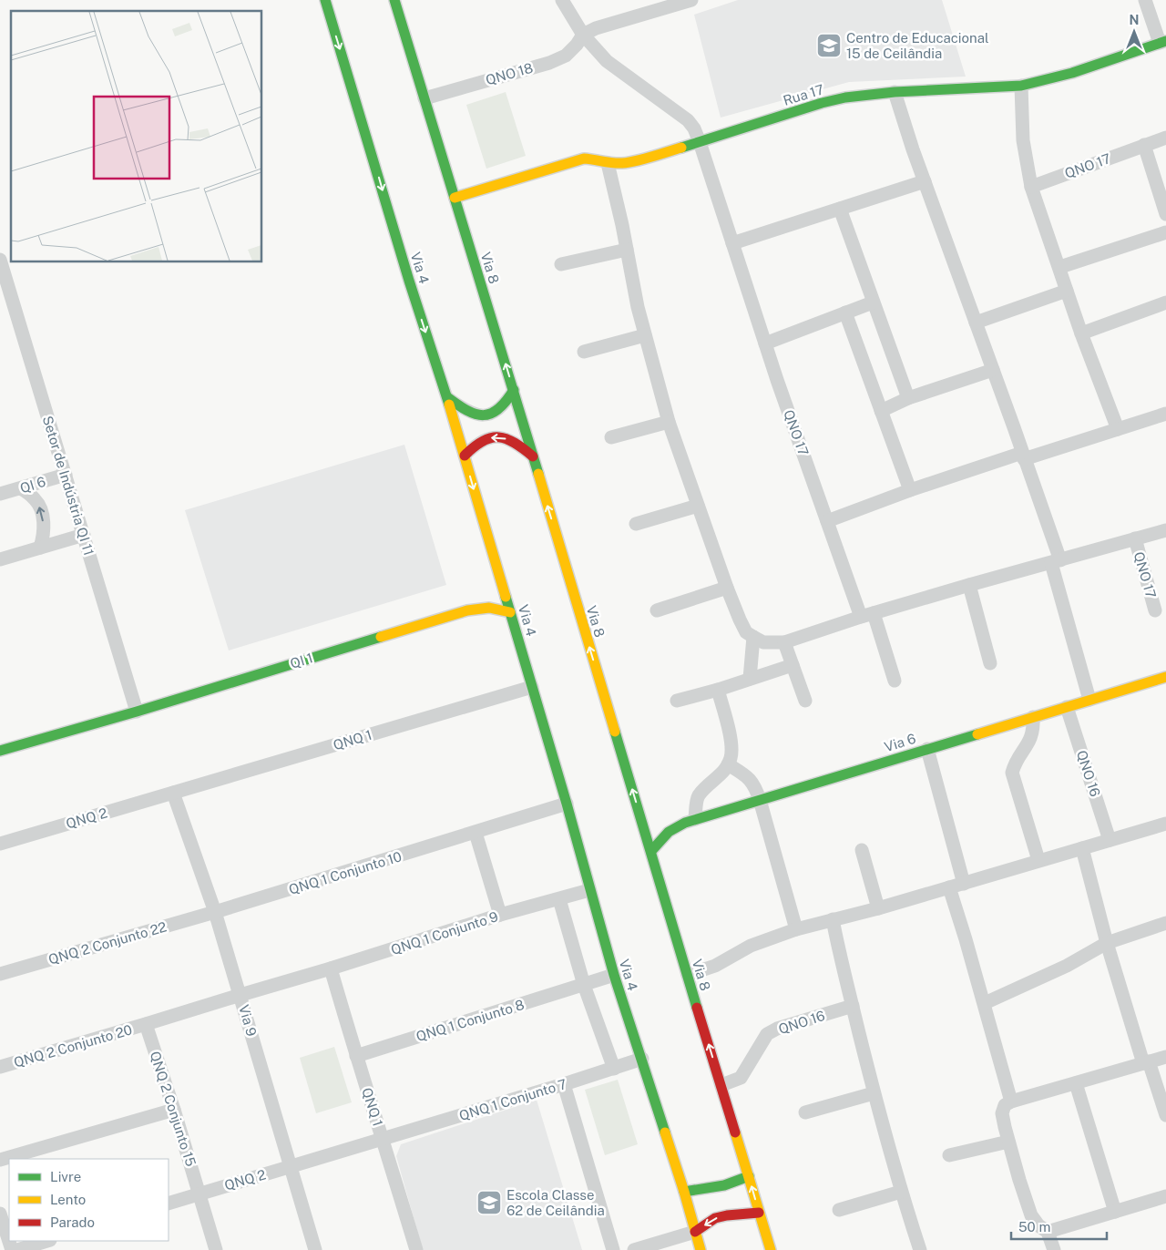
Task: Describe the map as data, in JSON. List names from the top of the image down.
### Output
{
  "streets": {
    "main road": [
      "Rua 17",
      "Via 4",
      "Via 8",
      "QI 1",
      "Via 6"
    ],
    "street": [
      "QNO 18",
      "QNO 17",
      "QI 6",
      "Setor de Indústria QI 11",
      "QNQ 1",
      "QNO 16",
      "QNQ 2",
      "QNQ 1 Conjunto 10",
      "QNQ 1 Conjunto 9",
      "QNQ 2 Conjunto 22",
      "Via 9",
      "QNQ 1 Conjunto 8",
      "QNQ 2 Conjunto 20",
      "QNQ 1 Conjunto 7",
      "QNQ 2 Conjunto 15"
    ]
  },
  "crossings": [
    ["QNO 18", "Via 8"],
    ["Rua 17", "QNO 17"],
    ["Rua 17", "Via 8"],
    ["Via 4", "QI 1"],
    ["Via 4", "QNQ 1"],
    ["Via 4", "QNQ 1 Conjunto 7"],
    ["Via 8", "Via 6"],
    ["Via 8", "QNO 16"],
    ["QI 6", "Setor de Indústria QI 11"],
    ["Setor de Indústria QI 11", "QI 1"],
    ["QNQ 1", "QNQ 2"],
    ["QNQ 1", "QNQ 1 Conjunto 9"],
    ["QNQ 1", "Via 9"],
    ["QNQ 1", "QNQ 1 Conjunto 8"],
    ["QNQ 1", "QNQ 1 Conjunto 7"],
    ["Via 6", "QNO 16"],
    ["QNQ 2", "Via 9"],
    ["QNQ 2", "QNQ 2 Conjunto 15"],
    ["QNQ 1 Conjunto 10", "QNQ 2 Conjunto 22"],
    ["QNQ 1 Conjunto 10", "Via 9"],
    ["QNQ 2 Conjunto 22", "Via 9"],
    ["QNQ 2 Conjunto 20", "QNQ 2 Conjunto 15"]
  ],
  "one_way": ["Via 4", "Via 8"],
  "places": {
    "school or university": ["Centro de Educacional 15 de Ceilândia", "Escola Classe 62 de Ceilândia"]
  },
  "legend": ["Livre", "Lento", "Parado"],
  "scale_bar": "50 m",
  "north": "top"
}
